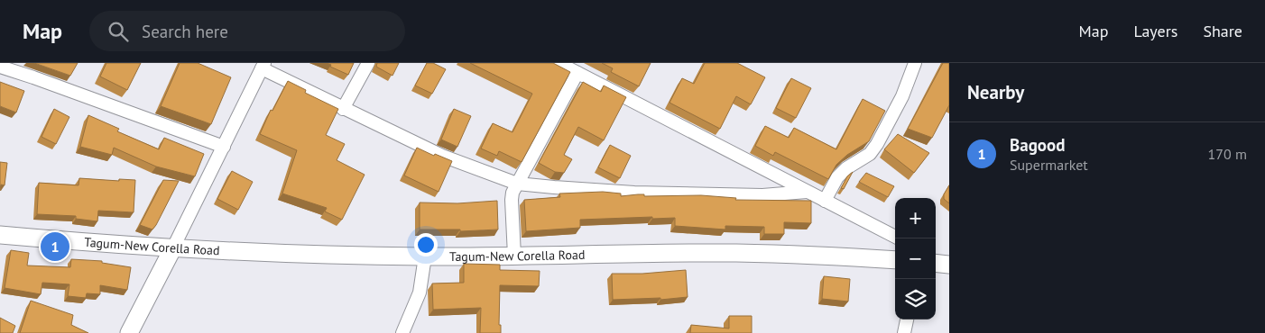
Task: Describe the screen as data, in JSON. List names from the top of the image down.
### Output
{
  "streets": {
    "main road": ["Tagum-New Corella Road"]
  },
  "page": {
    "header": "Map",
    "search": "Search here",
    "nav": ["Map", "Layers", "Share"],
    "heading": "Nearby",
    "list": [
      {
        "mark": "1",
        "name": "Bagood",
        "note": "Supermarket",
        "value": "170 m"
      }
    ],
    "map_buttons": ["+", "−"],
    "pins": "1"
  }
}
